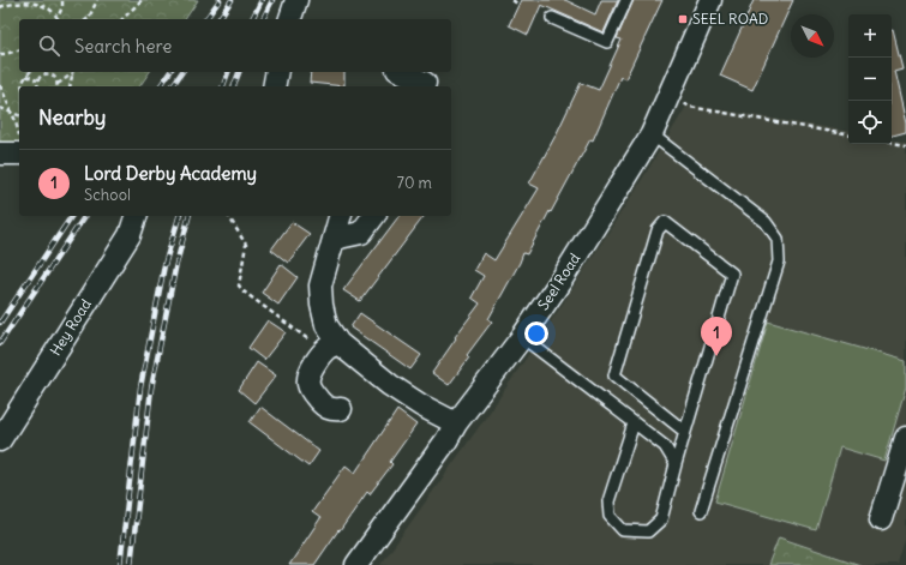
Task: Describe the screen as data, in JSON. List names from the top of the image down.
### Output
{
  "streets": {
    "street": ["Seel Road", "Hey Road"]
  },
  "places": {
    "transit": ["SEEL ROAD"]
  },
  "north": "bottom right",
  "page": {
    "map_buttons": ["+", "−"],
    "search": "Search here",
    "heading": "Nearby",
    "list": [
      {
        "mark": "1",
        "name": "Lord Derby Academy",
        "note": "School",
        "value": "70 m"
      }
    ],
    "pins": "1"
  }
}
